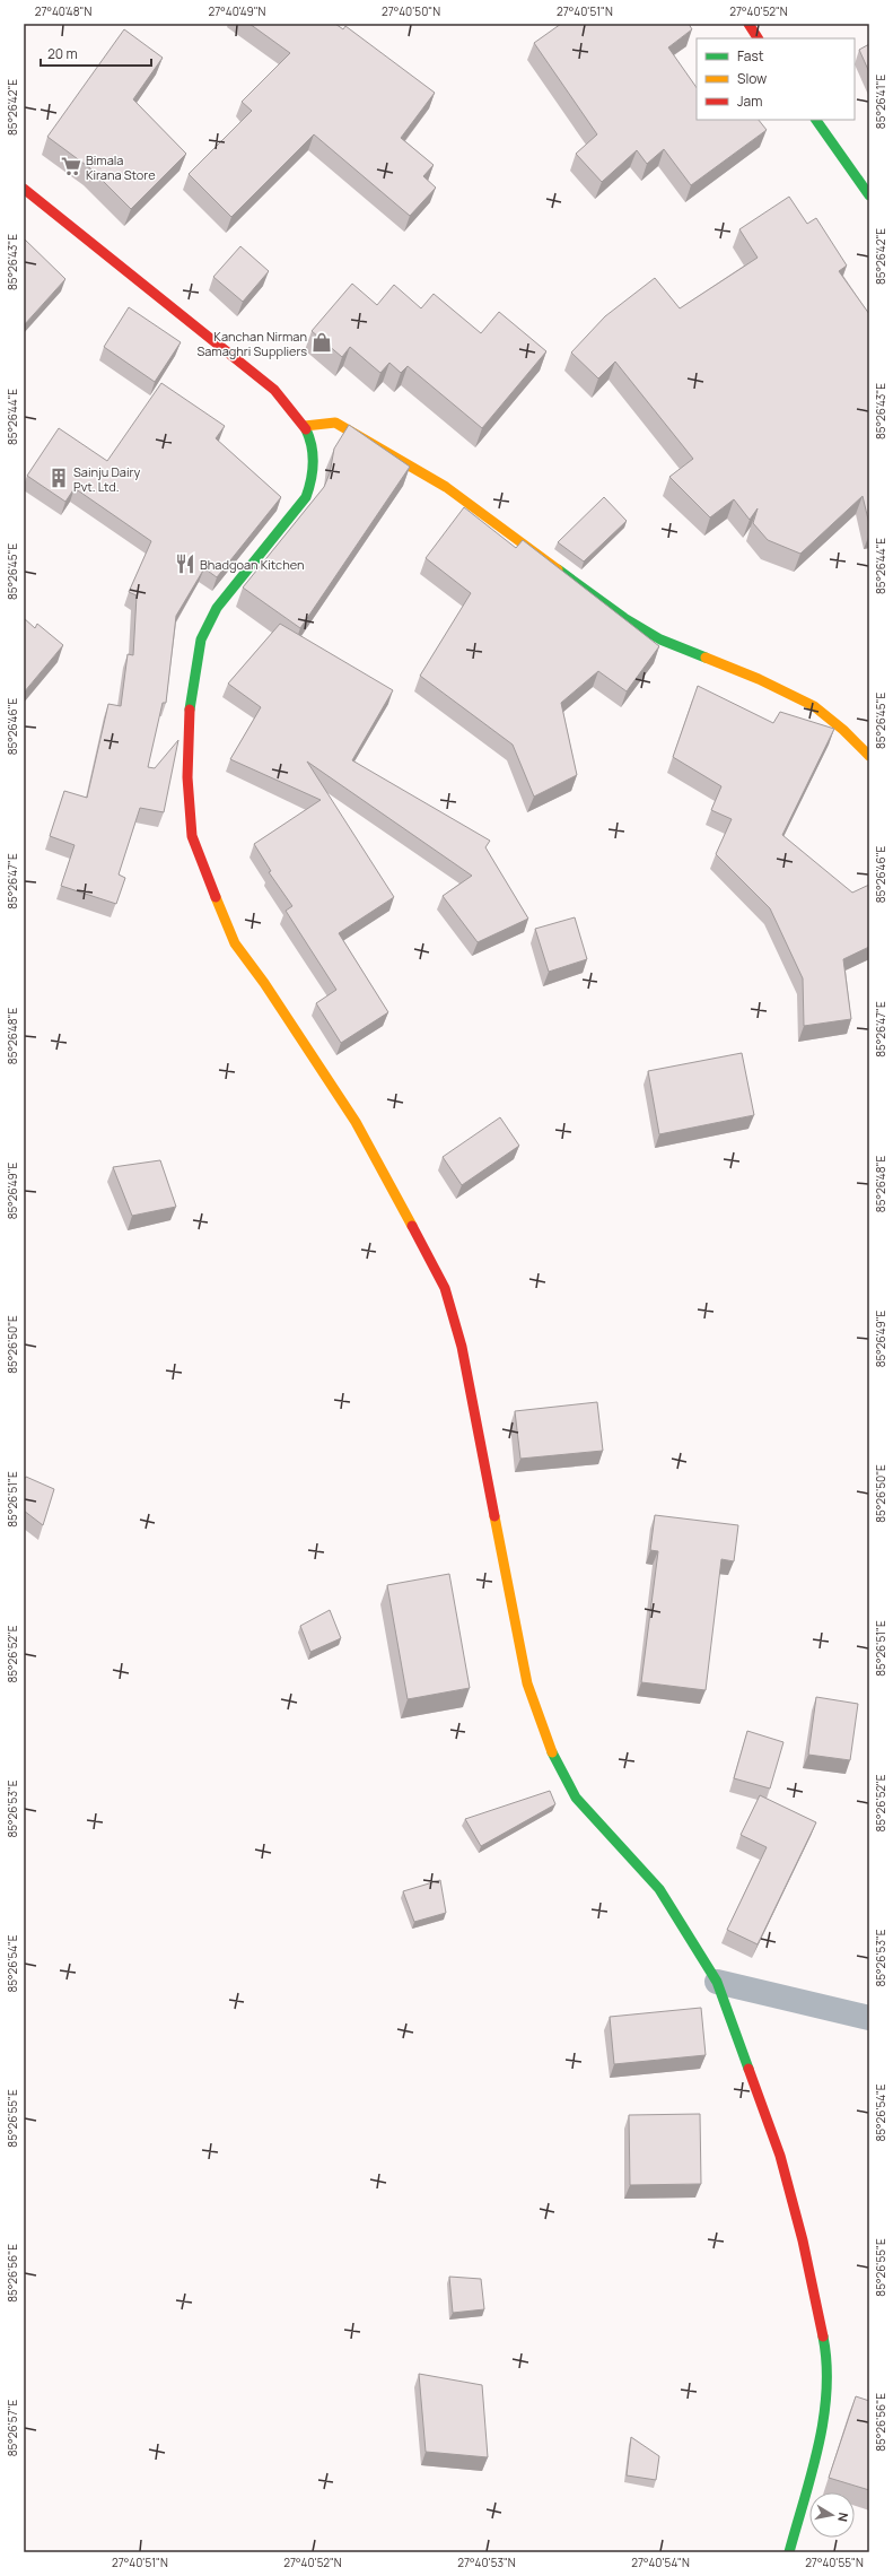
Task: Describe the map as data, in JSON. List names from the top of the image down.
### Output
{
  "places": {
    "supermarket": ["Bimala Kirana Store"],
    "shop": ["Kanchan Nirman Samaghri Suppliers"],
    "building": ["Sainju Dairy Pvt. Ltd."],
    "restaurant": ["Bhadgoan Kitchen"]
  },
  "legend": ["Fast", "Slow", "Jam"],
  "scale_bar": "20 m",
  "north": "right",
  "coordinates": [
    "27°40'48\"N",
    "27°40'49\"N",
    "27°40'50\"N",
    "27°40'51\"N",
    "27°40'52\"N",
    "85°26'41\"E",
    "85°26'42\"E",
    "85°26'43\"E",
    "85°26'44\"E",
    "85°26'45\"E",
    "85°26'46\"E",
    "85°26'47\"E",
    "85°26'48\"E",
    "85°26'49\"E",
    "85°26'50\"E",
    "85°26'51\"E",
    "85°26'52\"E",
    "85°26'53\"E",
    "85°26'54\"E",
    "85°26'55\"E",
    "85°26'56\"E",
    "85°26'57\"E",
    "27°40'53\"N",
    "27°40'54\"N",
    "27°40'55\"N"
  ]
}
